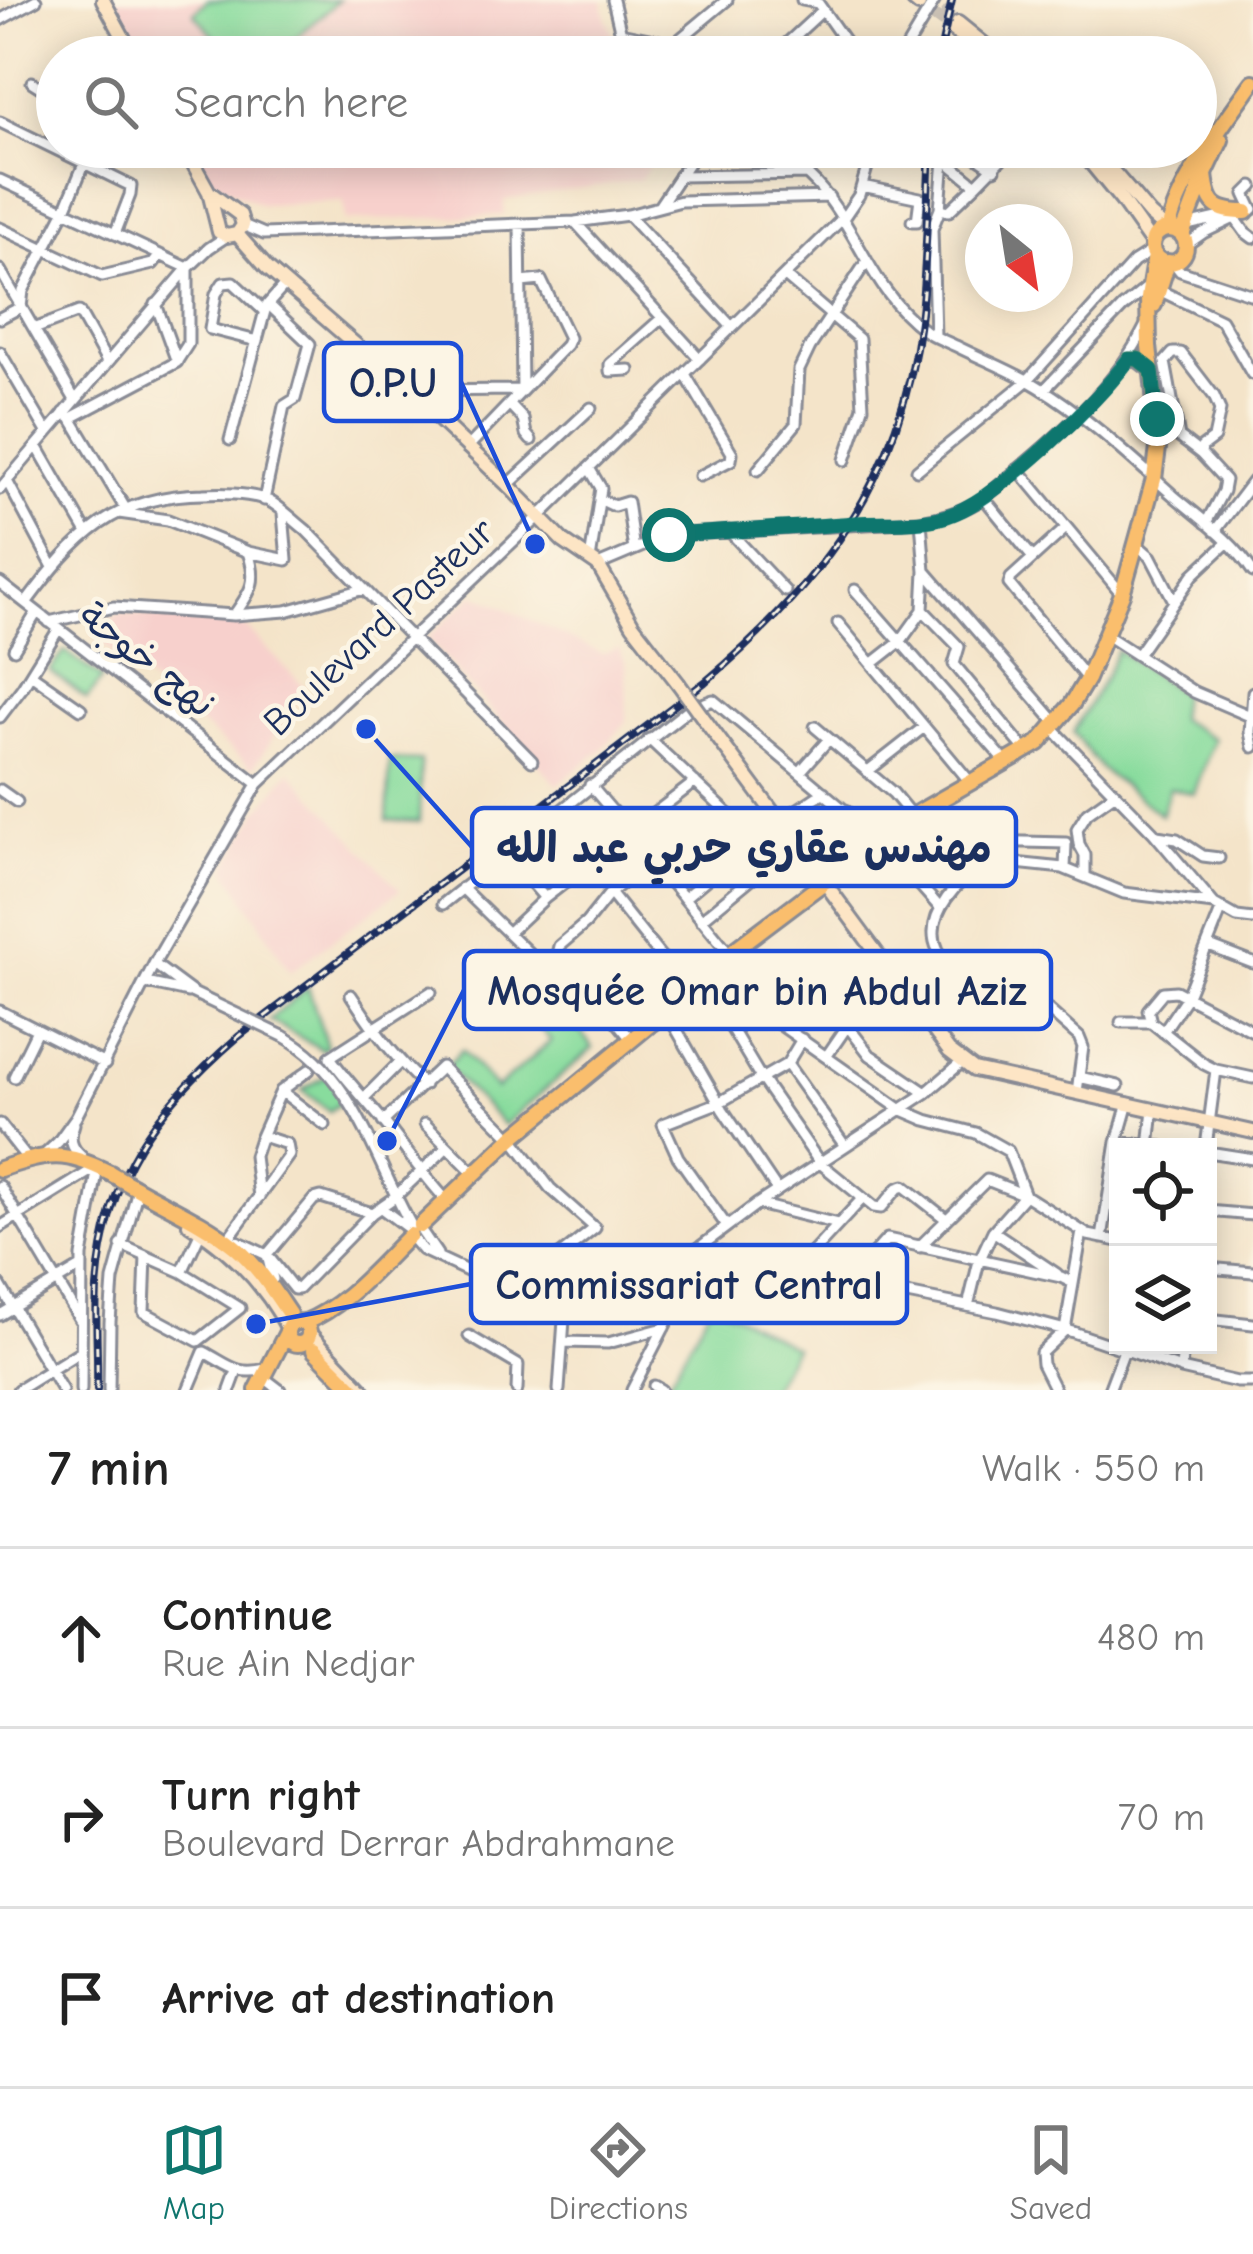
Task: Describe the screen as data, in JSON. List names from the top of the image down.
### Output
{
  "streets": {
    "street": ["Boulevard Pasteur", "نهج خوجة"]
  },
  "crossings": [
    ["Boulevard Pasteur", "نهج خوجة"]
  ],
  "places": [
    "O.P.U",
    "مهندس عقاري حربي عبد الله",
    "Mosquée Omar bin Abdul Aziz",
    "Commissariat Central"
  ],
  "north": "bottom right",
  "page": {
    "search": "Search here",
    "heading": ["7 min", "Walk · 550 m"],
    "list": [
      ["Continue", "Rue Ain Nedjar", "480 m"],
      ["Turn right", "Boulevard Derrar Abdrahmane", "70 m"],
      "Arrive at destination"
    ],
    "nav": ["Map", "Directions", "Saved"]
  }
}
